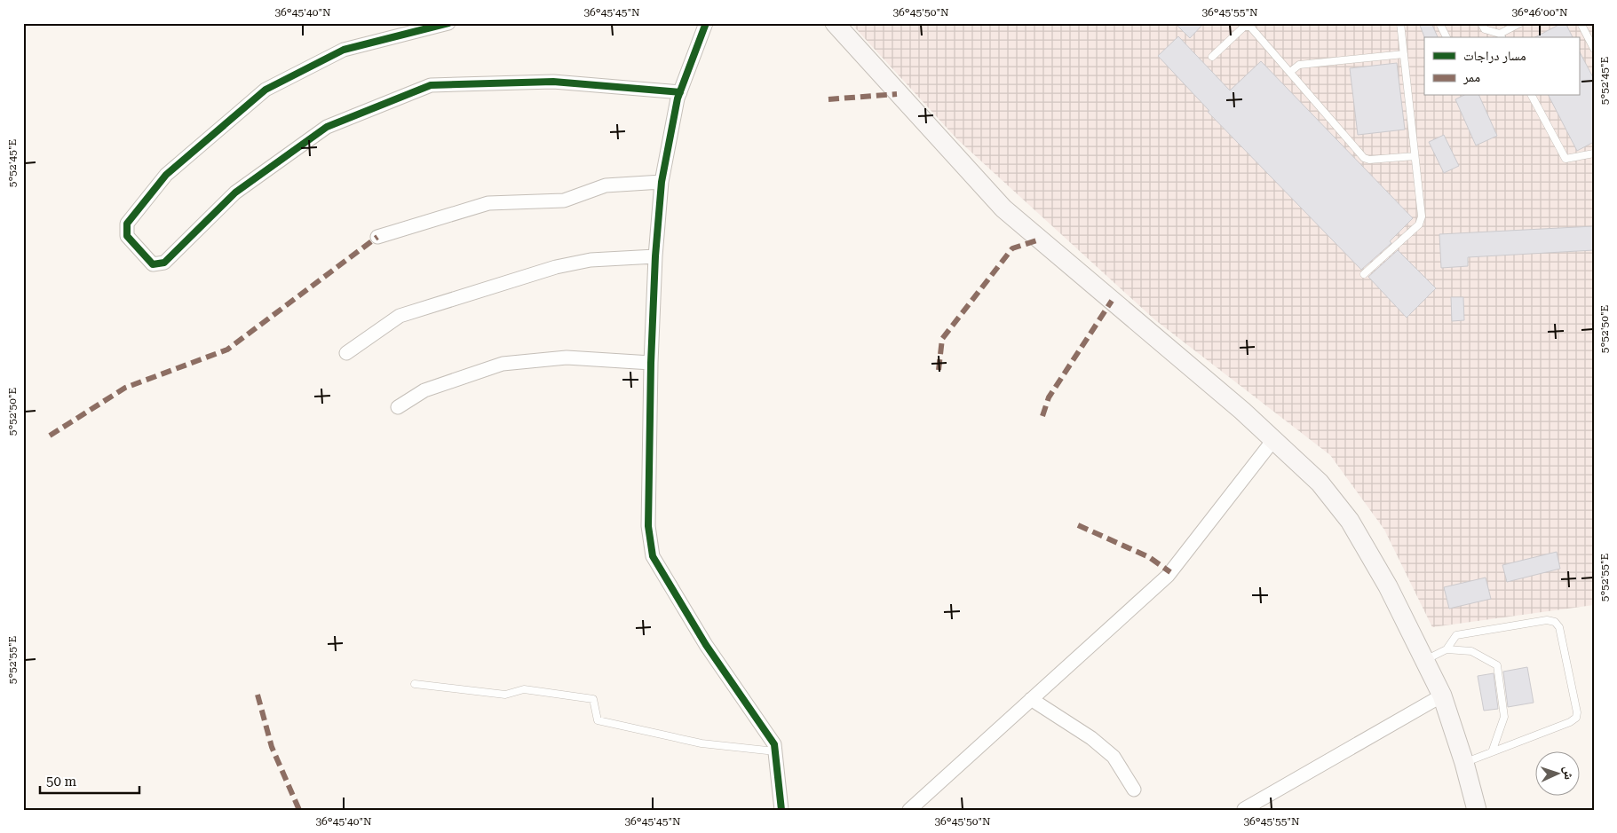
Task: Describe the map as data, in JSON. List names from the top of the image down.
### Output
{
  "legend": ["مسار دراجات", "ممر"],
  "scale_bar": "50 m",
  "north": "right",
  "coordinates": [
    "36°45'40\"N",
    "36°45'45\"N",
    "36°45'50\"N",
    "36°45'55\"N",
    "36°46'00\"N",
    "5°52'45\"E",
    "5°52'50\"E",
    "5°52'55\"E"
  ]
}
